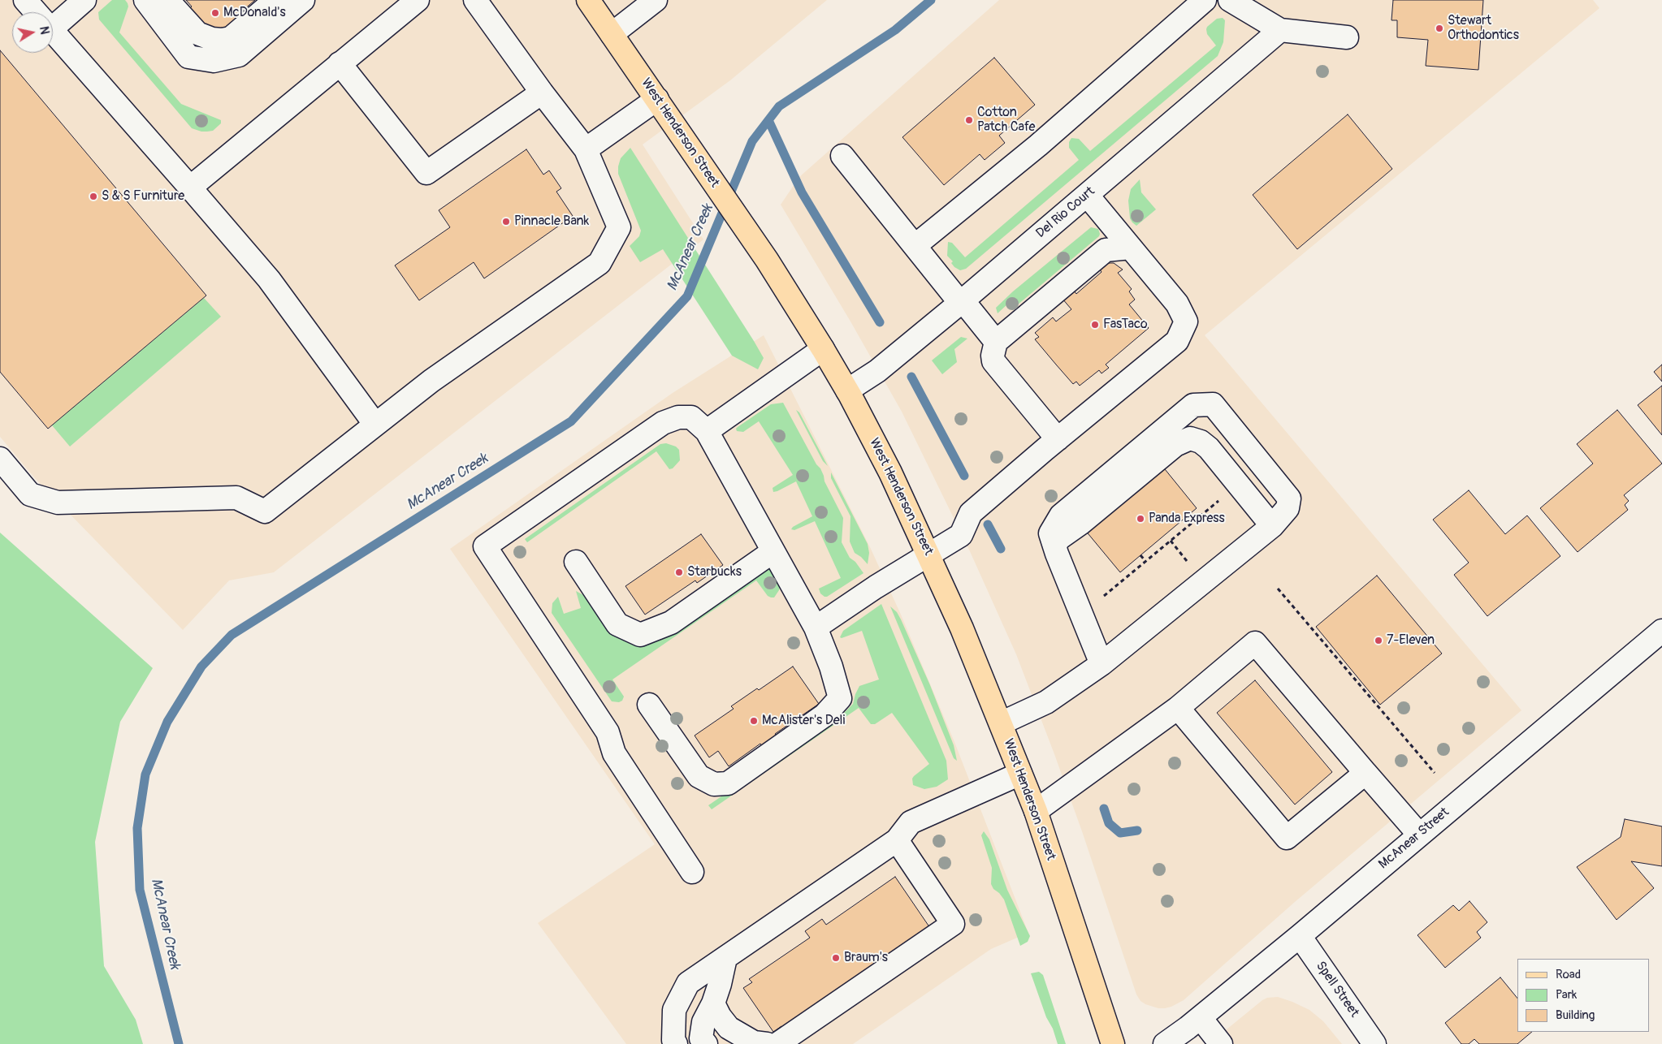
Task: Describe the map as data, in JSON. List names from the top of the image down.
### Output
{
  "streets": {
    "main road": ["West Henderson Street"],
    "street": ["Del Rio Court", "McAnear Street", "Spell Street"]
  },
  "crossings": [
    ["West Henderson Street", "Del Rio Court"],
    ["McAnear Street", "Spell Street"]
  ],
  "water": ["McAnear Creek"],
  "places": [
    "McDonald's",
    "Stewart Orthodontics",
    "Cotton Patch Cafe",
    "S & S Furniture",
    "Pinnacle Bank",
    "FasTaco",
    "Panda Express",
    "Starbucks",
    "7-Eleven",
    "McAlister's Deli",
    "Braum's"
  ],
  "legend": ["Road", "Park", "Building"],
  "north": "right"
}
